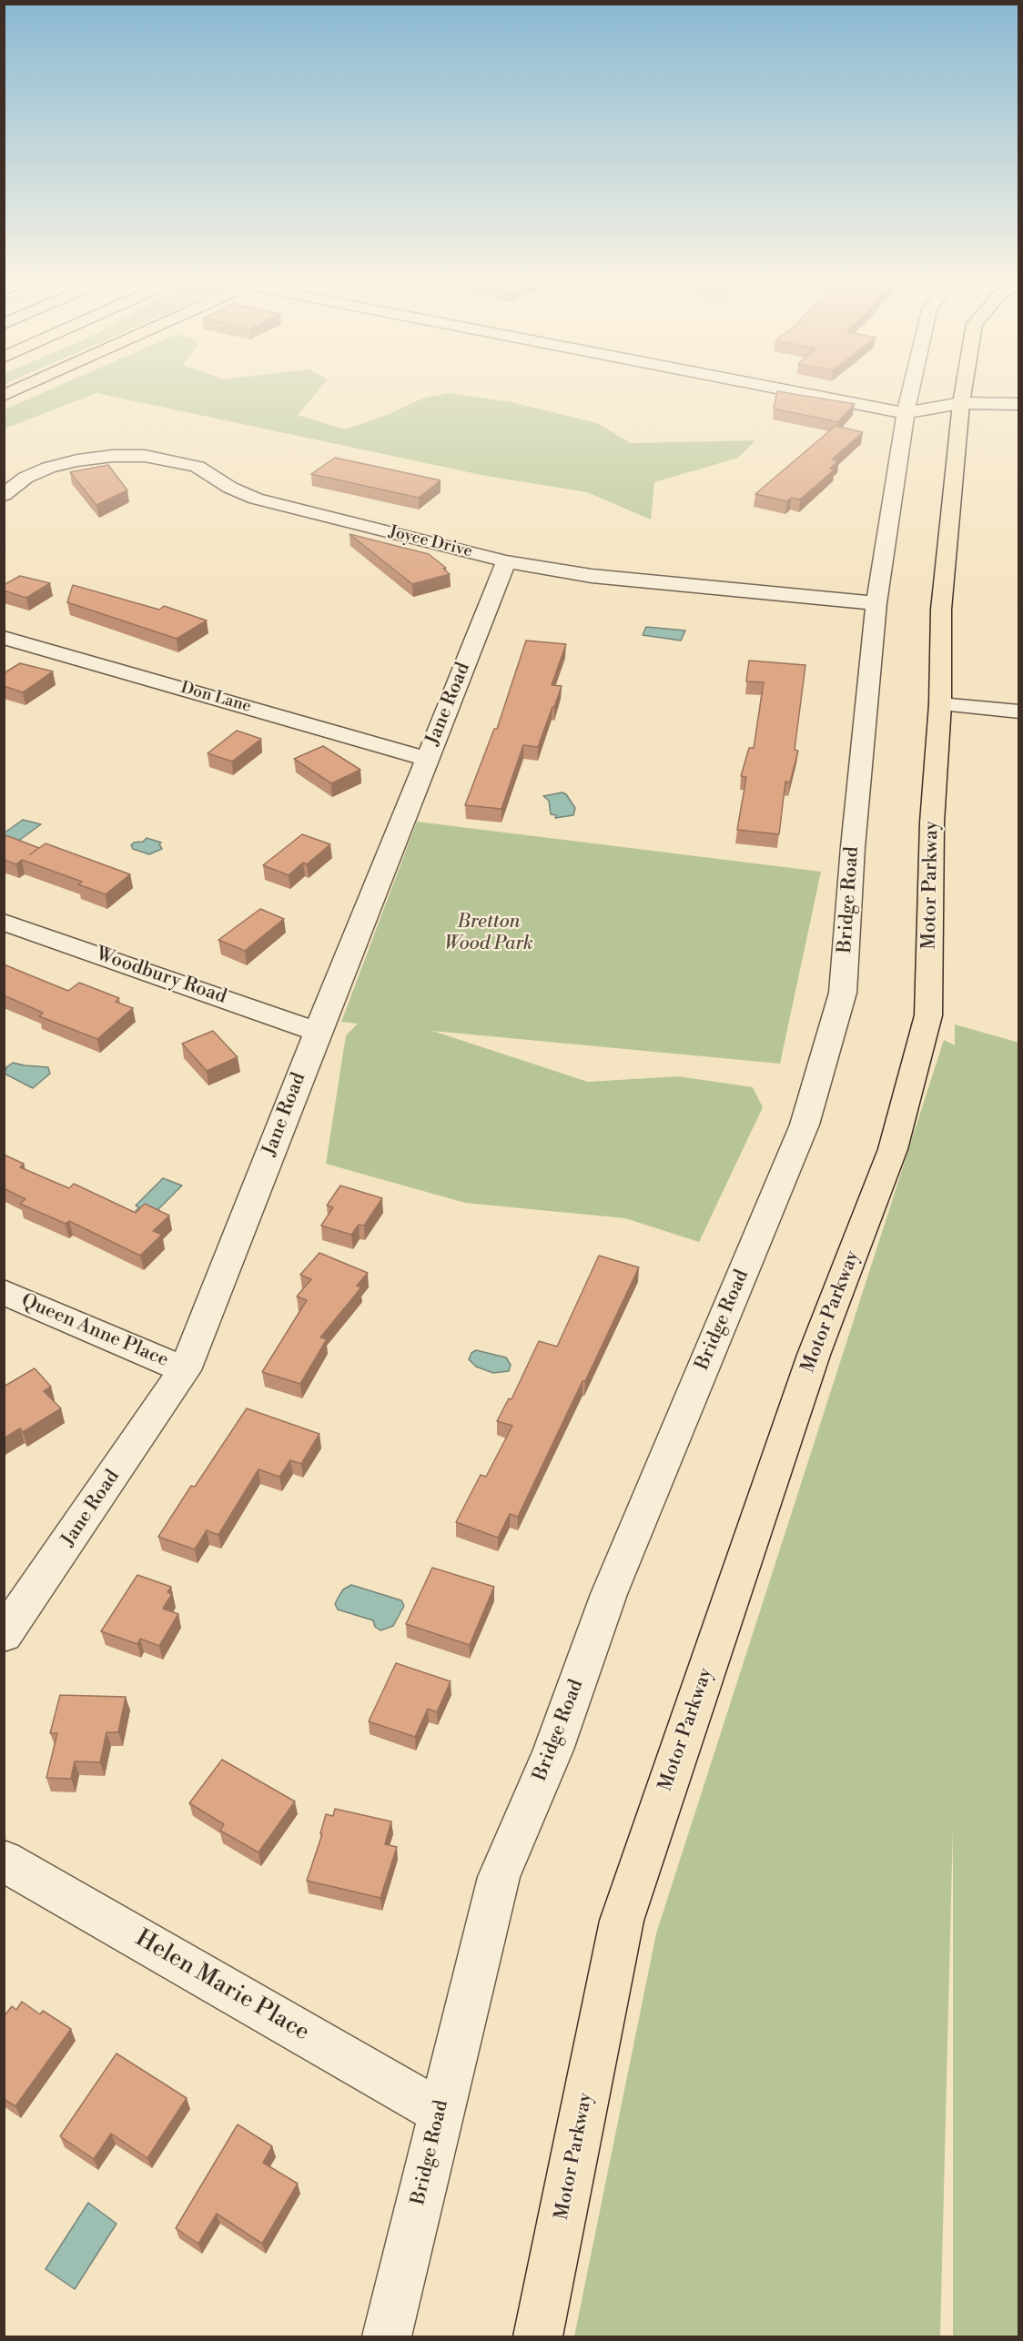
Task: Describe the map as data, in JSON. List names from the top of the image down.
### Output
{
  "streets": {
    "main road": ["Motor Parkway"],
    "street": [
      "Joyce Drive",
      "Don Lane",
      "Jane Road",
      "Bridge Road",
      "Woodbury Road",
      "Queen Anne Place",
      "Helen Marie Place"
    ]
  },
  "crossings": [
    ["Joyce Drive", "Jane Road"],
    ["Joyce Drive", "Bridge Road"],
    ["Don Lane", "Jane Road"],
    ["Jane Road", "Woodbury Road"],
    ["Jane Road", "Queen Anne Place"],
    ["Bridge Road", "Helen Marie Place"]
  ],
  "parks": ["Bretton Wood Park"]
}
